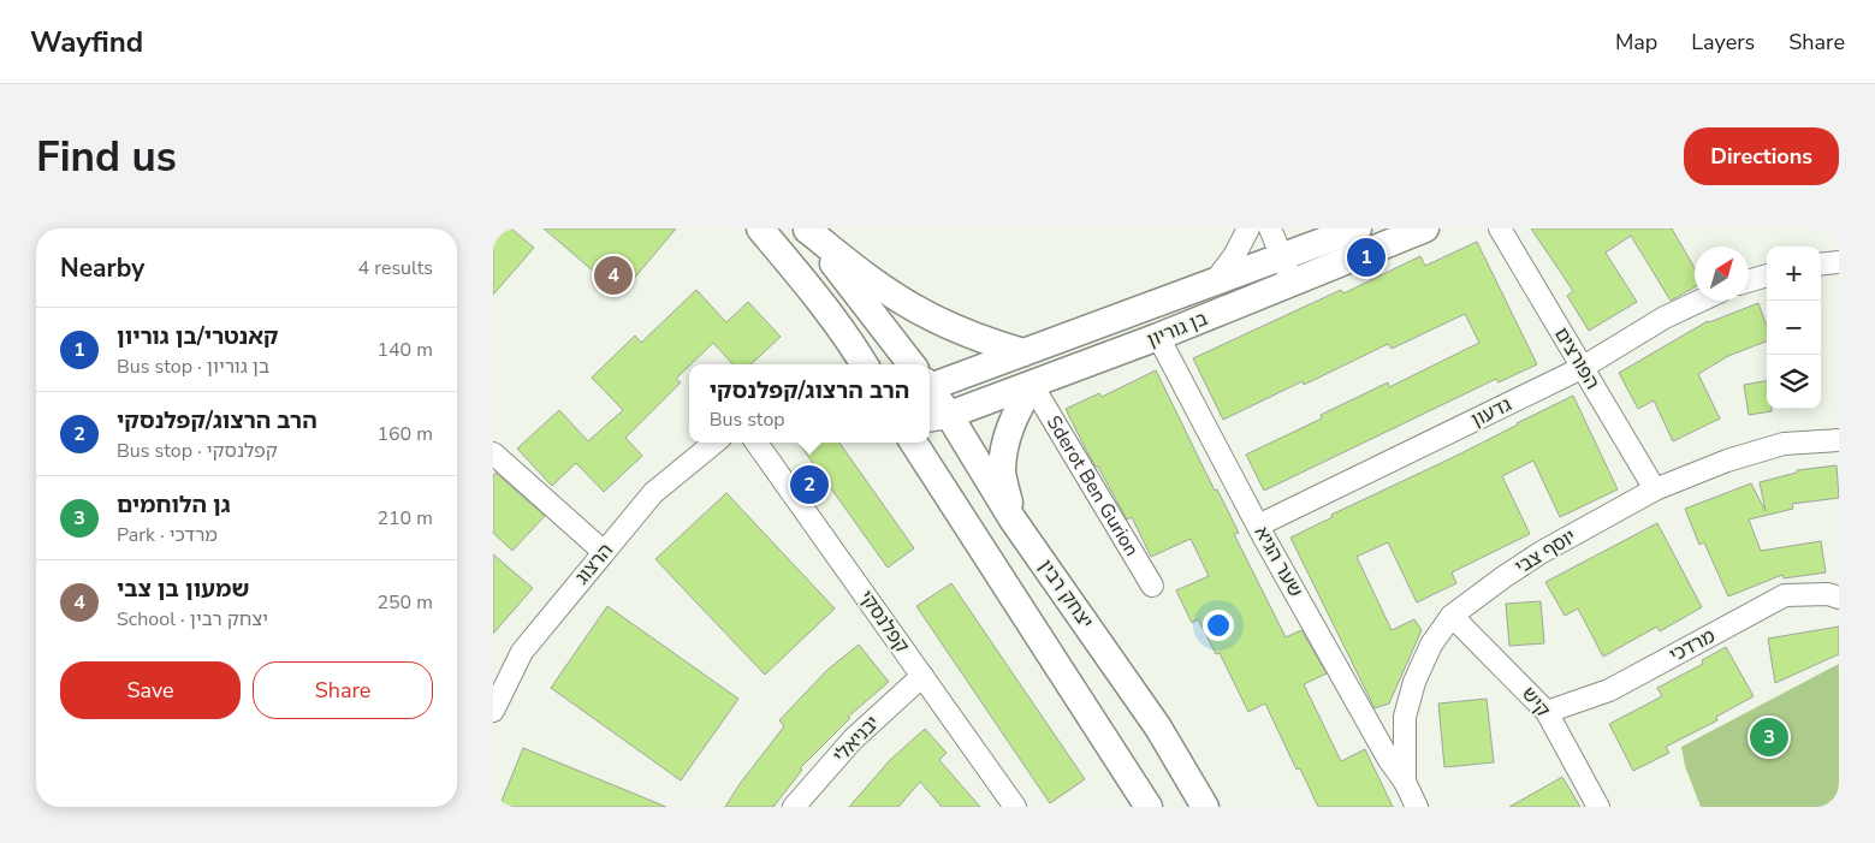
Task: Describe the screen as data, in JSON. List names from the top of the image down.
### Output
{
  "streets": {
    "main road": ["בן גוריון", "יצחק רבין"],
    "street": [
      "הפורצים",
      "גדעון",
      "Sderot Ben Gurion",
      "יוסף צבי",
      "שער הגיא",
      "הרצוג",
      "קפלנסקי",
      "מרדכי",
      "קיש",
      "יבניאלי"
    ]
  },
  "crossings": [
    ["בן גוריון", "Sderot Ben Gurion"],
    ["בן גוריון", "שער הגיא"],
    ["בן גוריון", "יצחק רבין"],
    ["הפורצים", "גדעון"],
    ["הפורצים", "יוסף צבי"],
    ["גדעון", "שער הגיא"],
    ["יוסף צבי", "שער הגיא"],
    ["יוסף צבי", "קיש"],
    ["קפלנסקי", "יבניאלי"],
    ["מרדכי", "קיש"]
  ],
  "north": "top right",
  "page": {
    "header": "Wayfind",
    "nav": ["Map", "Layers", "Share"],
    "buttons": [
      "Directions",
      ["Save", "Share"]
    ],
    "title": "Find us",
    "heading": ["Nearby", "4 results"],
    "pins": [
      "1",
      "4",
      "2",
      "3"
    ],
    "map_buttons": ["+", "−"],
    "list": [
      {
        "mark": "1",
        "name": "קאנטרי/בן גוריון",
        "note": "Bus stop · בן גוריון",
        "value": "140 m"
      },
      {
        "mark": "2",
        "name": "הרב הרצוג/קפלנסקי",
        "note": "Bus stop · קפלנסקי",
        "value": "160 m"
      },
      {
        "mark": "3",
        "name": "גן הלוחמים",
        "note": "Park · מרדכי",
        "value": "210 m"
      },
      {
        "mark": "4",
        "name": "שמעון בן צבי",
        "note": "School · יצחק רבין",
        "value": "250 m"
      }
    ],
    "popup": ["הרב הרצוג/קפלנסקי", "Bus stop"]
  }
}
